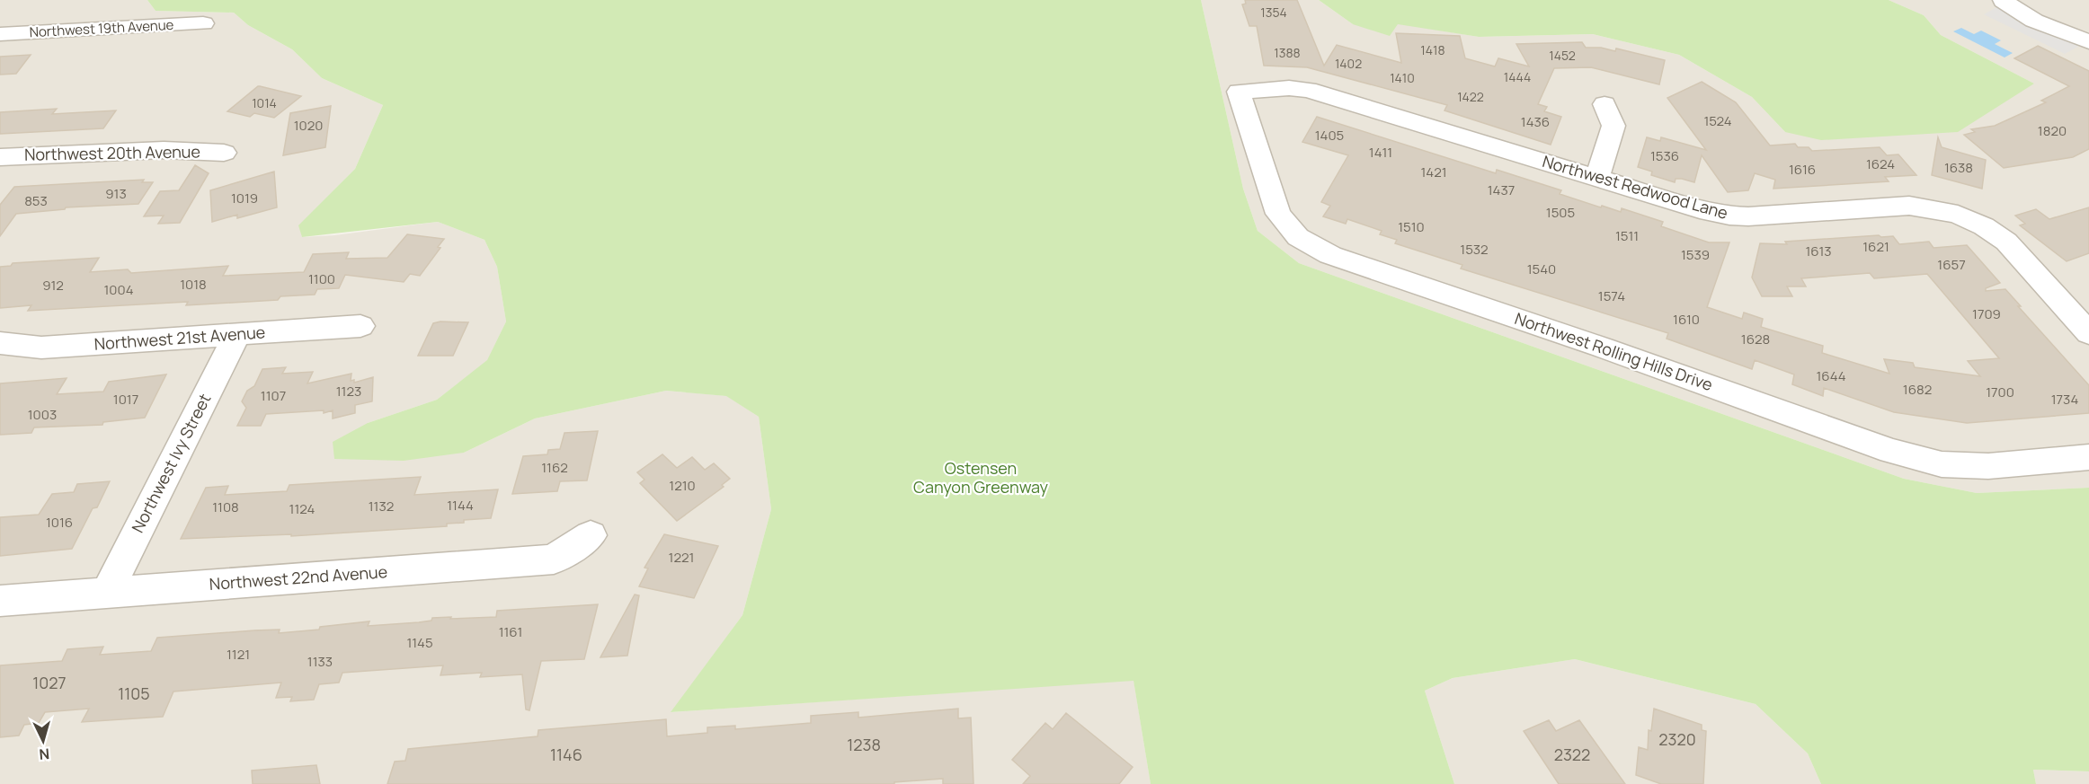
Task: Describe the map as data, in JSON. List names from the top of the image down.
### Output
{
  "streets": {
    "street": [
      "Northwest 19th Avenue",
      "Northwest 20th Avenue",
      "Northwest Redwood Lane",
      "Northwest 21st Avenue",
      "Northwest Rolling Hills Drive",
      "Northwest Ivy Street",
      "Northwest 22nd Avenue"
    ]
  },
  "crossings": [
    ["Northwest Redwood Lane", "Northwest Rolling Hills Drive"],
    ["Northwest 21st Avenue", "Northwest Ivy Street"],
    ["Northwest Ivy Street", "Northwest 22nd Avenue"]
  ],
  "parks": ["Ostensen Canyon Greenway"],
  "house_numbers": [
    "1354",
    "1418",
    "1388",
    "1452",
    "1402",
    "1444",
    "1410",
    "1422",
    "1014",
    "1524",
    "1436",
    "1020",
    "1820",
    "1405",
    "1411",
    "1536",
    "1624",
    "1638",
    "1616",
    "1421",
    "1437",
    "913",
    "1019",
    "853",
    "1505",
    "1510",
    "1511",
    "1621",
    "1532",
    "1613",
    "1539",
    "1657",
    "1540",
    "1100",
    "1018",
    "912",
    "1004",
    "1574",
    "1709",
    "1610",
    "1628",
    "1644",
    "1682",
    "1123",
    "1700",
    "1107",
    "1017",
    "1734",
    "1003",
    "1162",
    "1210",
    "1144",
    "1132",
    "1108",
    "1124",
    "1016",
    "1221",
    "1161",
    "1145",
    "1121",
    "1133",
    "1027",
    "1105",
    "2320",
    "1238",
    "1146",
    "2322"
  ],
  "north": "bottom"
}
